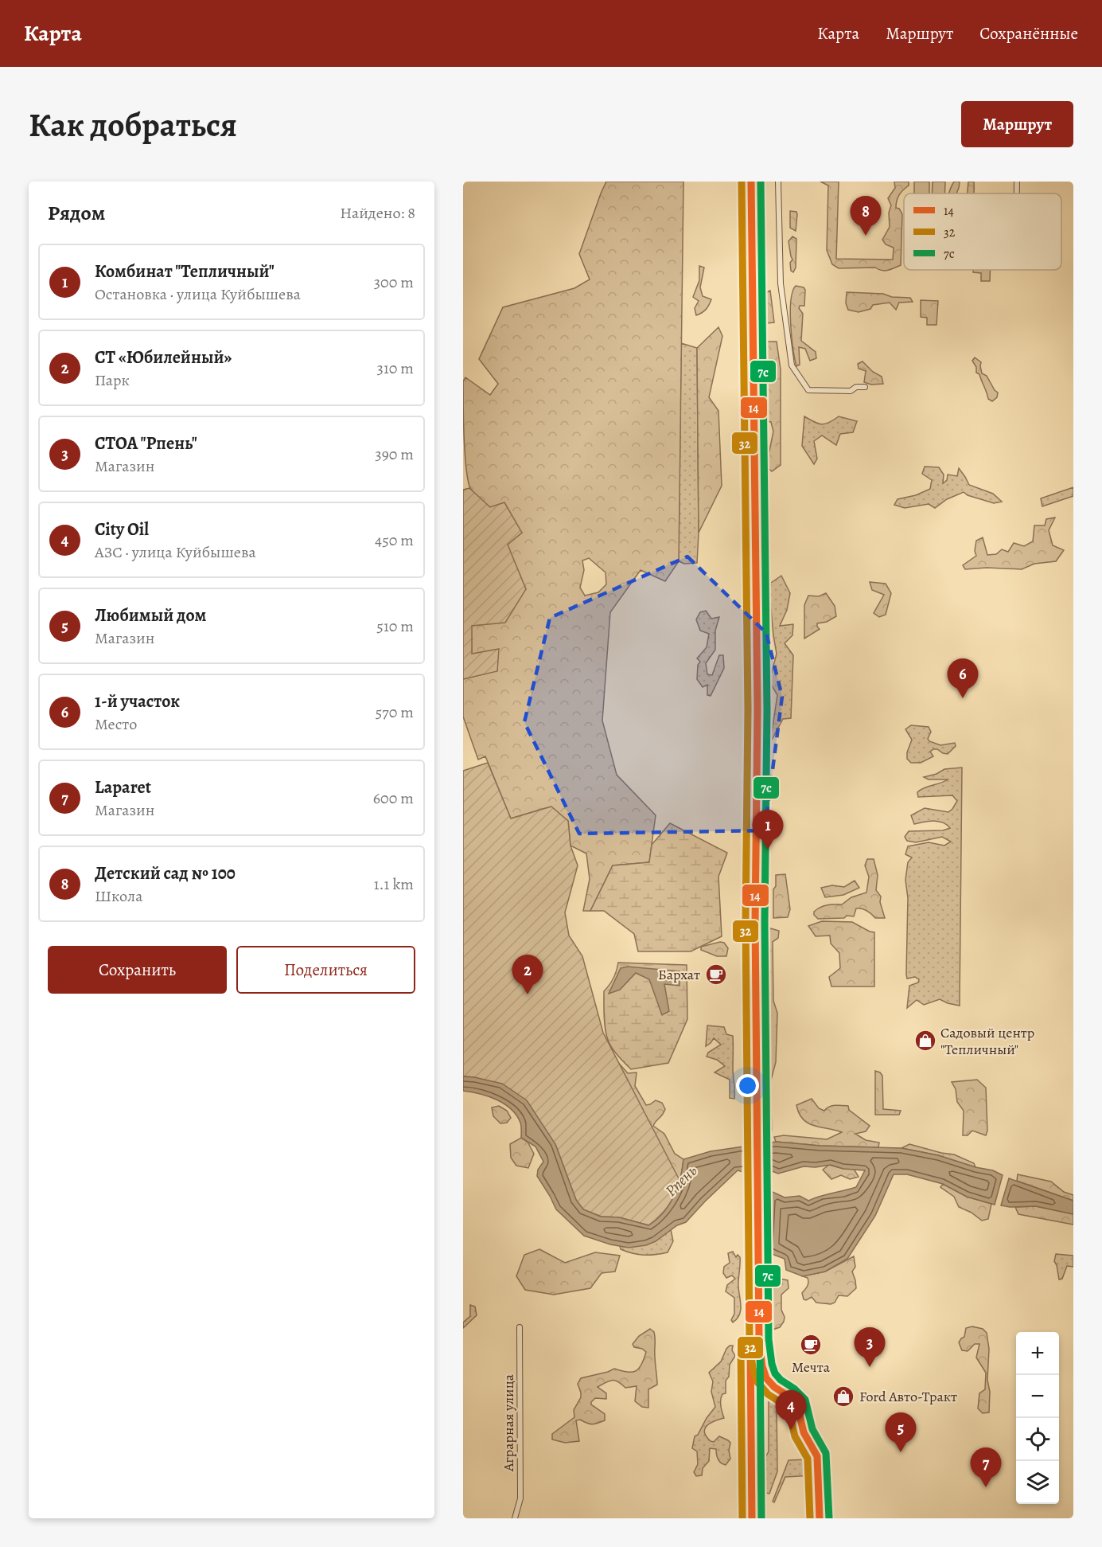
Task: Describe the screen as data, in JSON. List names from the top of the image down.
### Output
{
  "streets": {
    "street": ["Аграрная улица"]
  },
  "water": ["Рпень"],
  "places": {
    "cafe": ["Бархат", "Мечта"],
    "shop": ["Садовый центр \"Тепличный\"", "Ford Авто-Тракт"]
  },
  "lines": ["transit line 14", "transit line 32", "transit line 7с"],
  "legend": ["14", "32", "7с"],
  "page": {
    "header": "Карта",
    "nav": ["Карта", "Маршрут", "Сохранённые"],
    "buttons": [
      "Маршрут",
      ["Сохранить", "Поделиться"]
    ],
    "title": "Как добраться",
    "heading": ["Рядом", "Найдено: 8"],
    "pins": [
      "8",
      "6",
      "1",
      "2",
      "3",
      "4",
      "5",
      "7"
    ],
    "list": [
      {
        "mark": "1",
        "name": "Комбинат \"Тепличный\"",
        "note": "Остановка · улица Куйбышева",
        "value": "300 m"
      },
      {
        "mark": "2",
        "name": "СТ «Юбилейный»",
        "note": "Парк",
        "value": "310 m"
      },
      {
        "mark": "3",
        "name": "СТОА \"Рпень\"",
        "note": "Магазин",
        "value": "390 m"
      },
      {
        "mark": "4",
        "name": "City Oil",
        "note": "АЗС · улица Куйбышева",
        "value": "450 m"
      },
      {
        "mark": "5",
        "name": "Любимый дом",
        "note": "Магазин",
        "value": "510 m"
      },
      {
        "mark": "6",
        "name": "1-й участок",
        "note": "Место",
        "value": "570 m"
      },
      {
        "mark": "7",
        "name": "Laparet",
        "note": "Магазин",
        "value": "600 m"
      },
      {
        "mark": "8",
        "name": "Детский сад № 100",
        "note": "Школа",
        "value": "1.1 km"
      }
    ],
    "map_buttons": ["+", "−"]
  }
}
